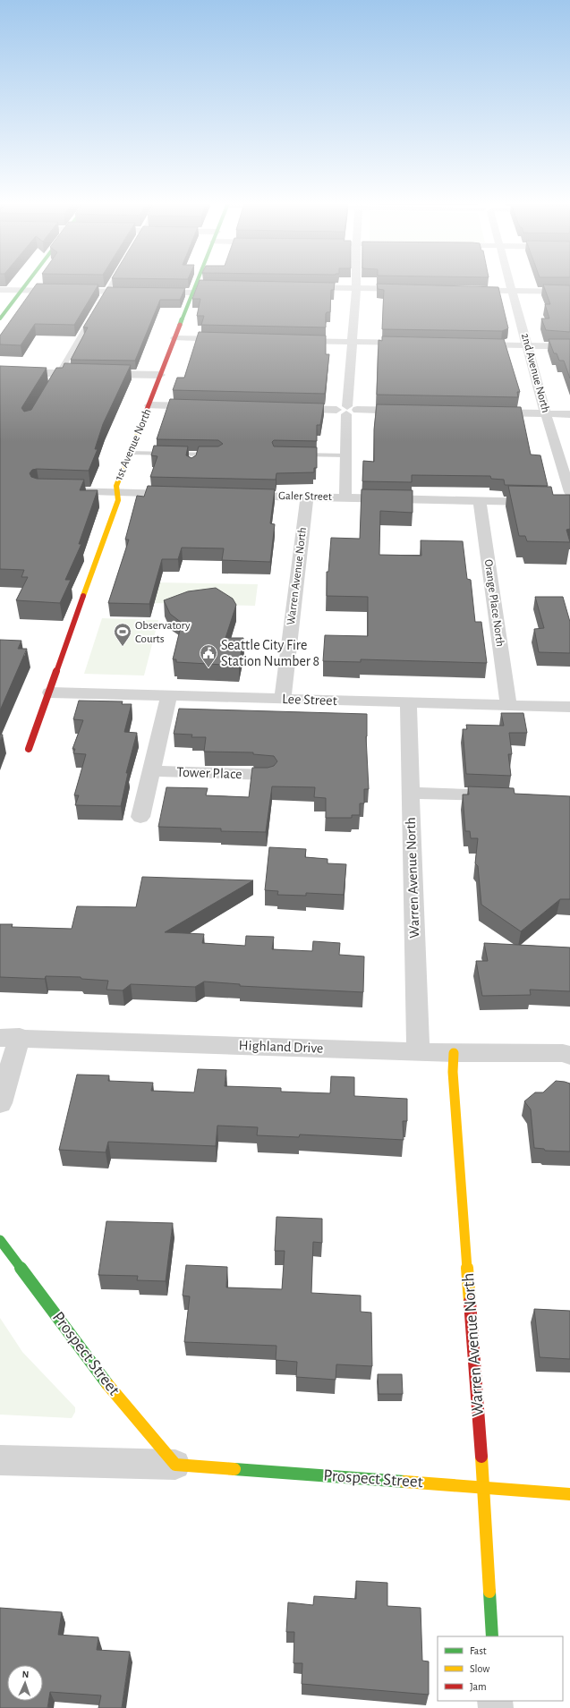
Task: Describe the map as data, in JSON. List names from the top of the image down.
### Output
{
  "streets": {
    "street": [
      "2nd Avenue North",
      "1st Avenue North",
      "Galer Street",
      "Warren Avenue North",
      "Orange Place North",
      "Lee Street",
      "Tower Place",
      "Highland Drive",
      "Prospect Street"
    ]
  },
  "crossings": [
    ["1st Avenue North", "Lee Street"],
    ["Galer Street", "Warren Avenue North"],
    ["Galer Street", "Orange Place North"],
    ["Warren Avenue North", "Lee Street"],
    ["Warren Avenue North", "Highland Drive"],
    ["Warren Avenue North", "Prospect Street"],
    ["Orange Place North", "Lee Street"]
  ],
  "places": {
    "sports": ["Observatory Courts"],
    "public building": ["Seattle City Fire Station Number 8"]
  },
  "legend": ["Fast", "Slow", "Jam"],
  "north": "top"
}
